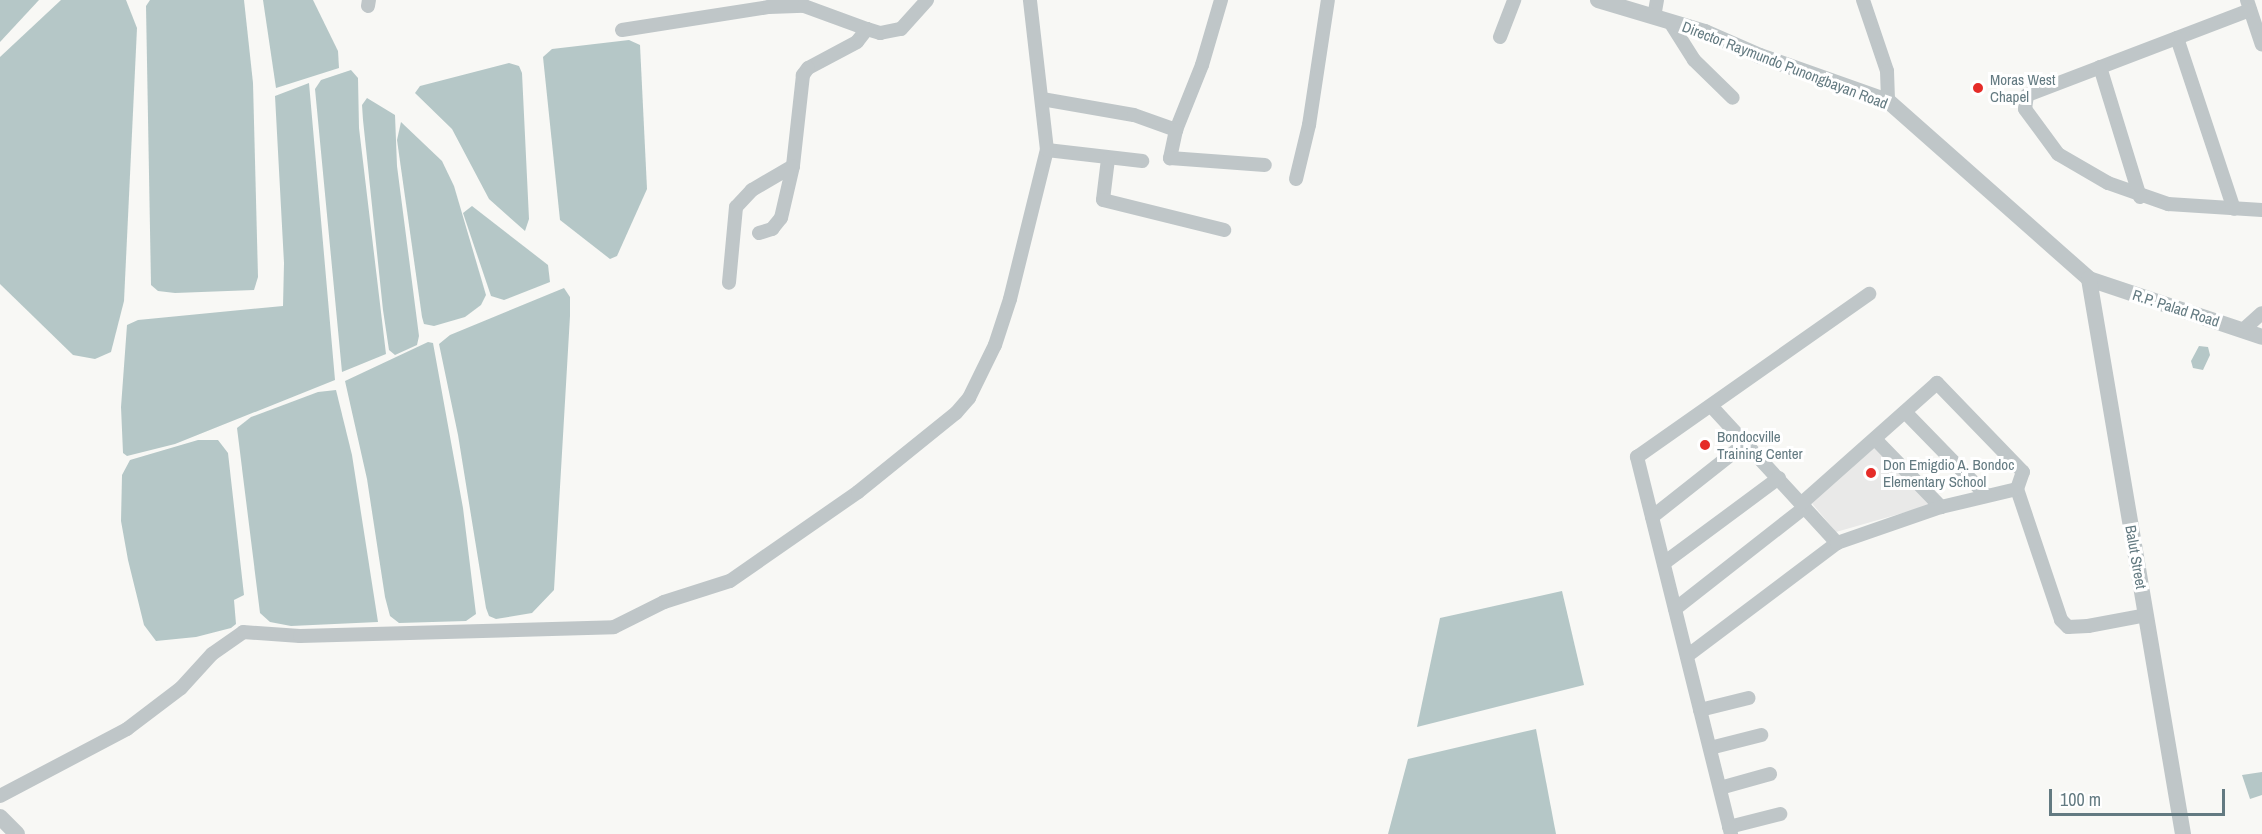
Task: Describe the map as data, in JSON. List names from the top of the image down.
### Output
{
  "streets": {
    "street": ["Director Raymundo Punongbayan Road", "R.P. Palad Road", "Balut Street"]
  },
  "crossings": [
    ["Director Raymundo Punongbayan Road", "R.P. Palad Road"],
    ["Director Raymundo Punongbayan Road", "Balut Street"],
    ["R.P. Palad Road", "Balut Street"]
  ],
  "places": ["Moras West Chapel", "Bondocville Training Center", "Don Emigdio A. Bondoc Elementary School"],
  "scale_bar": "100 m"
}
